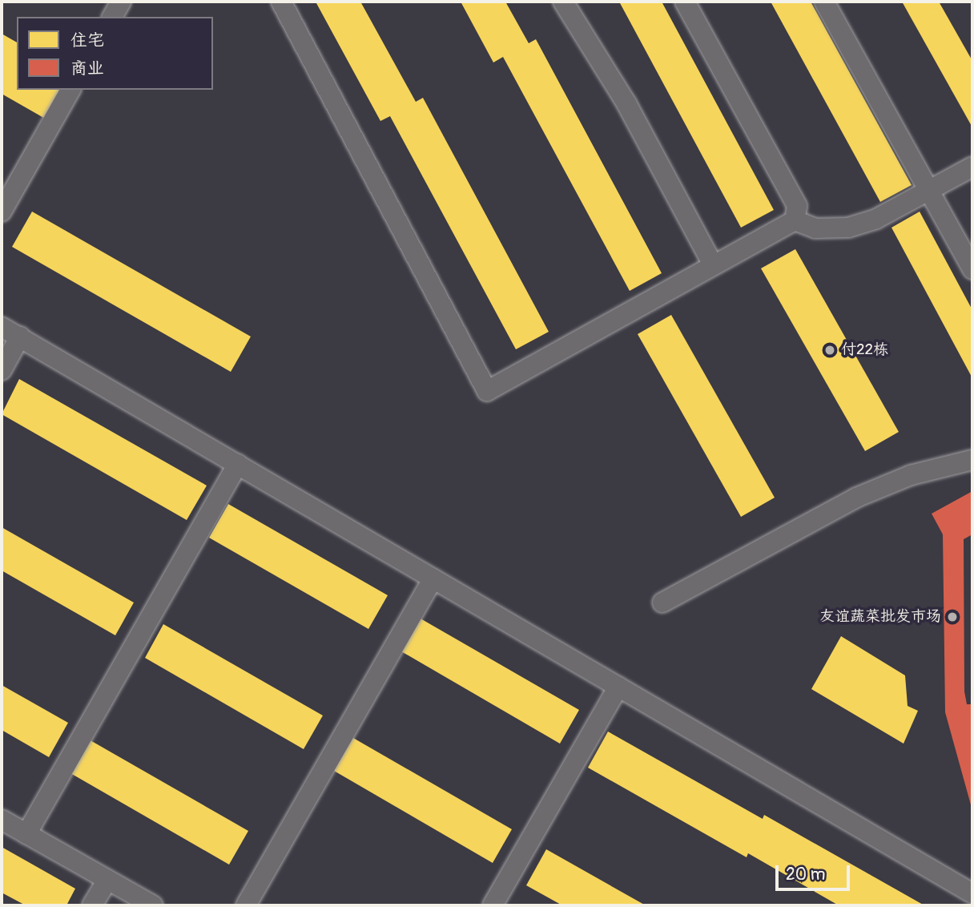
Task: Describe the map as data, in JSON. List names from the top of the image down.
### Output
{
  "places": ["付22栋", "友谊蔬菜批发市场"],
  "legend": ["住宅", "商业"],
  "scale_bar": "20 m"
}
